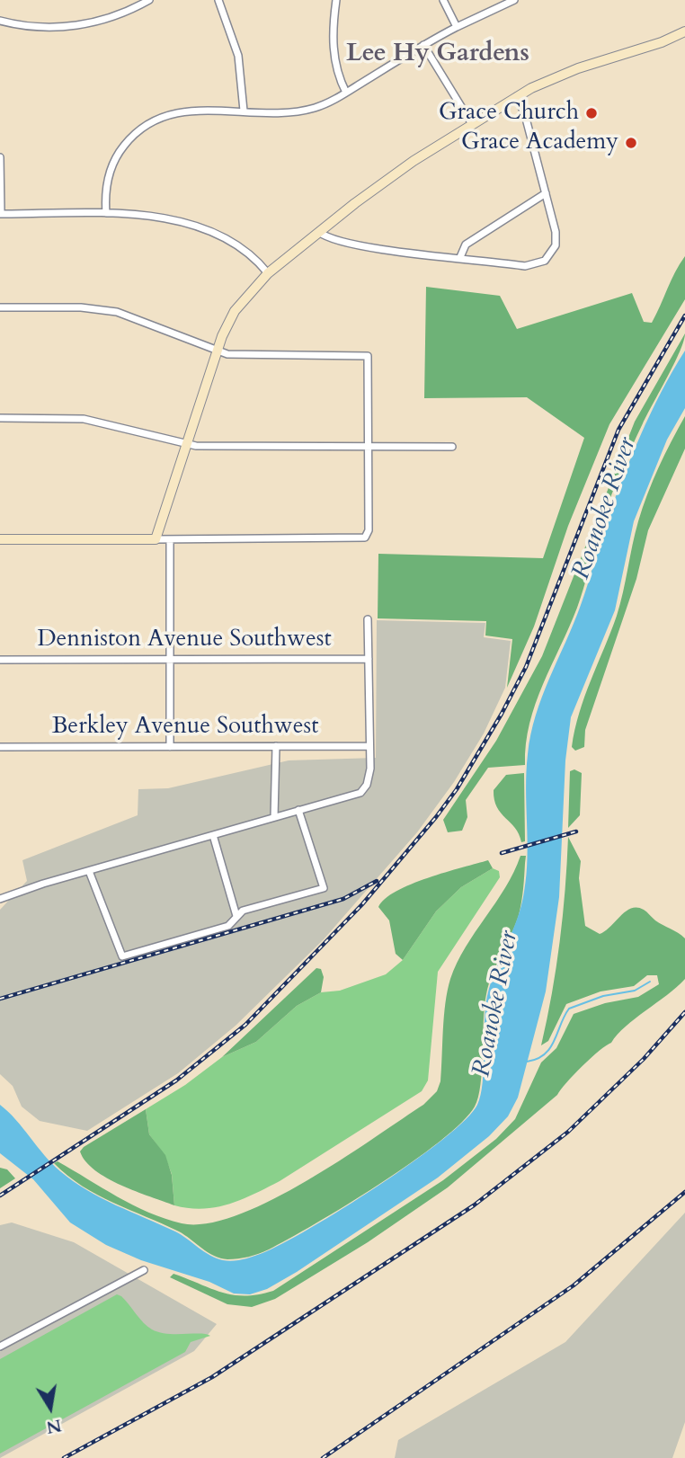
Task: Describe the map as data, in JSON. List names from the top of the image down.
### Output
{
  "streets": {
    "street": ["Denniston Avenue Southwest", "Berkley Avenue Southwest"]
  },
  "districts": ["Lee Hy Gardens"],
  "water": ["Roanoke River"],
  "places": ["Grace Church", "Grace Academy"],
  "north": "bottom"
}
